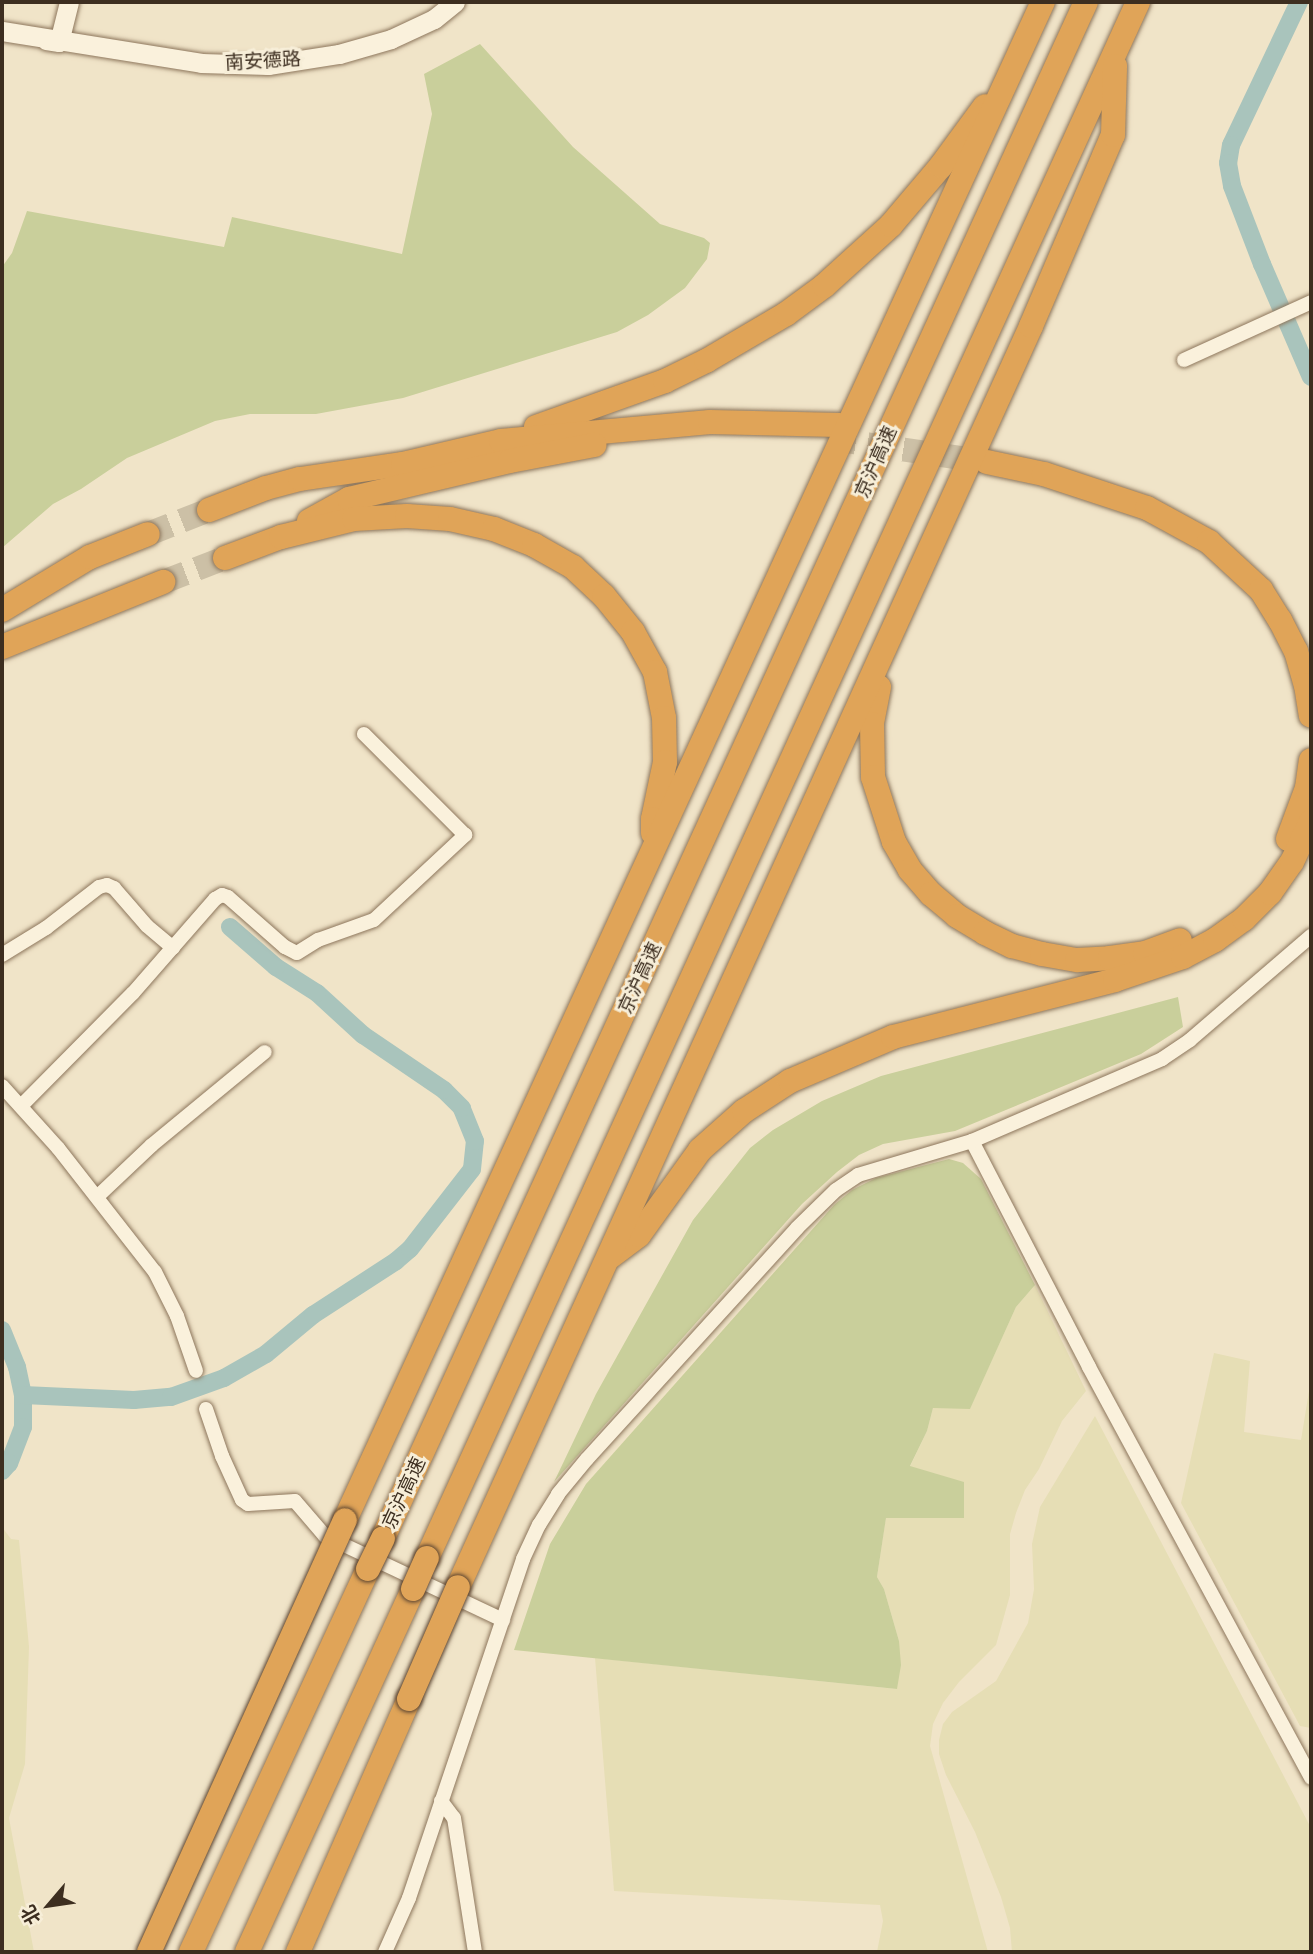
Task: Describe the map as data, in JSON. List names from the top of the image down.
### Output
{
  "streets": {
    "highway": ["京沪高速"],
    "street": ["南安德路"]
  },
  "north": "bottom left"
}
